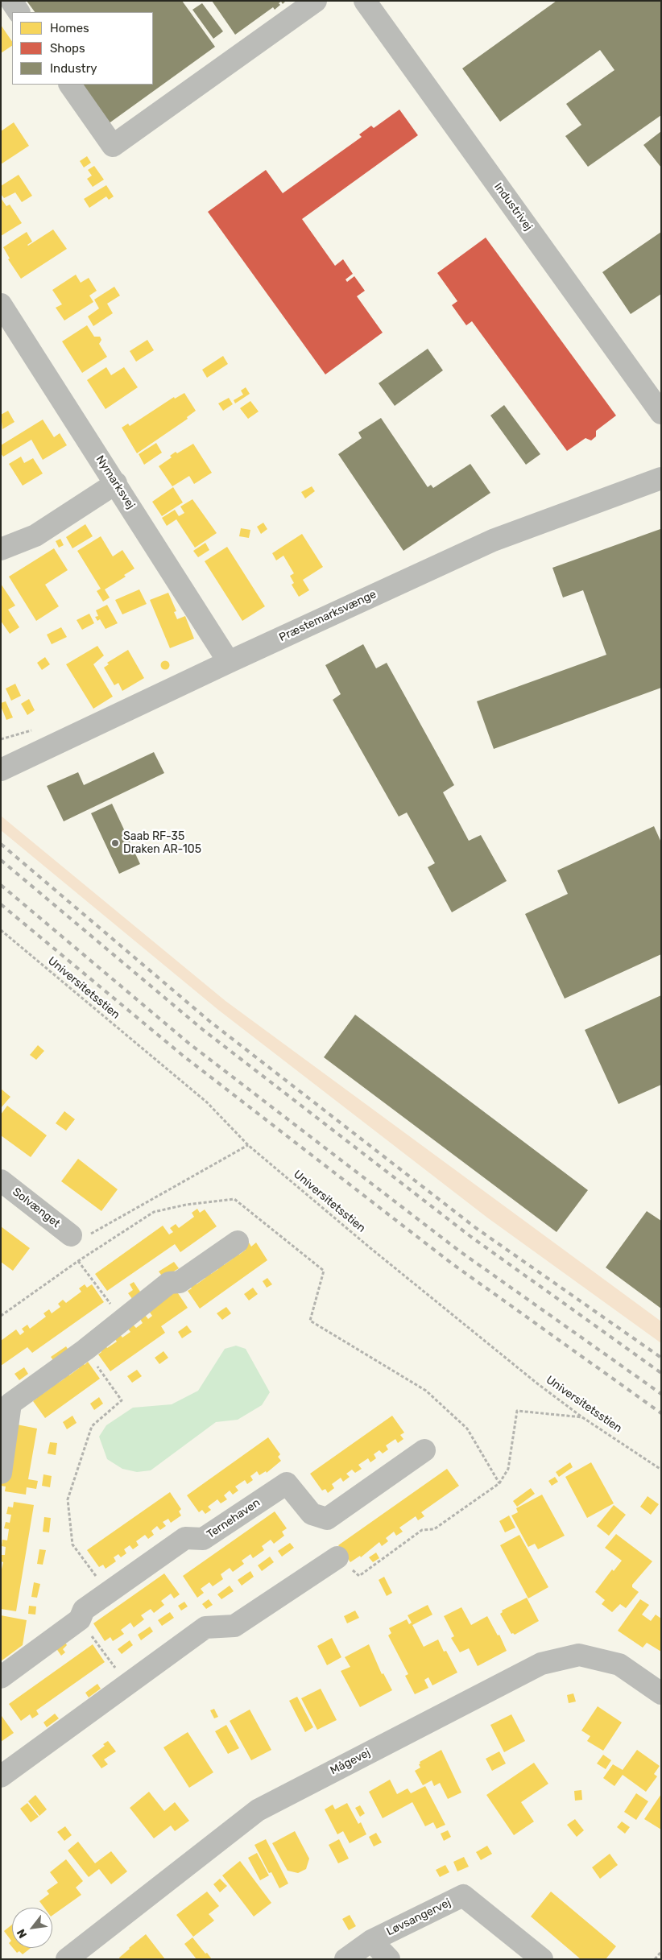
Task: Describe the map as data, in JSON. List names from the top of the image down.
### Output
{
  "streets": {
    "street": [
      "Industrivej",
      "Nymarksvej",
      "Præstemarksvænge",
      "Solvænget",
      "Ternehaven",
      "Mågevej",
      "Løvsangervej"
    ],
    "path": ["Universitetsstien"]
  },
  "crossings": [
    ["Nymarksvej", "Præstemarksvænge"]
  ],
  "places": ["Saab RF-35 Draken AR-105"],
  "legend": ["Homes", "Shops", "Industry"],
  "north": "bottom left"
}
